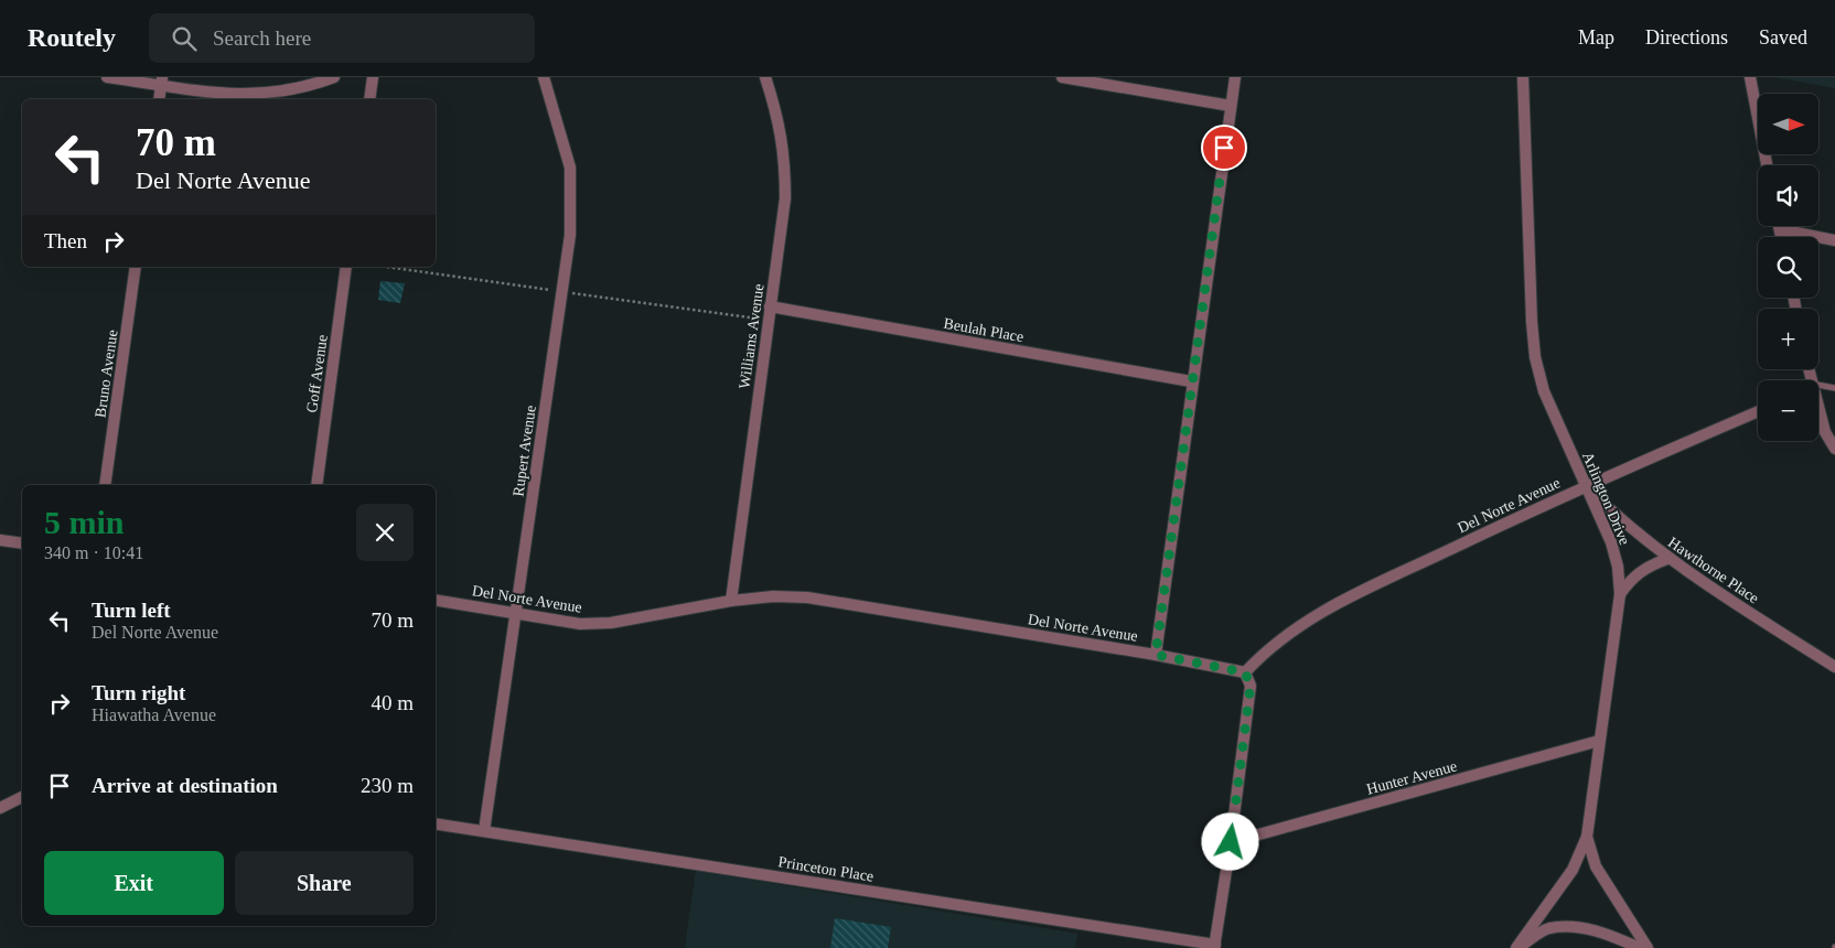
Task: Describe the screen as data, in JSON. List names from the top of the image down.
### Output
{
  "streets": {
    "street": [
      "Beulah Place",
      "Williams Avenue",
      "Bruno Avenue",
      "Goff Avenue",
      "Rupert Avenue",
      "Arlington Drive",
      "Del Norte Avenue",
      "Hawthorne Place",
      "Hunter Avenue",
      "Princeton Place"
    ]
  },
  "crossings": [
    ["Beulah Place", "Williams Avenue"],
    ["Williams Avenue", "Del Norte Avenue"],
    ["Rupert Avenue", "Del Norte Avenue"],
    ["Rupert Avenue", "Princeton Place"],
    ["Arlington Drive", "Del Norte Avenue"],
    ["Arlington Drive", "Hawthorne Place"],
    ["Arlington Drive", "Hunter Avenue"],
    ["Del Norte Avenue", "Hawthorne Place"]
  ],
  "north": "right",
  "page": {
    "header": "Routely",
    "search": "Search here",
    "nav": ["Map", "Directions", "Saved"],
    "map_buttons": ["+", "−"],
    "turn": ["70 m", "Del Norte Avenue"],
    "then": "Then",
    "heading": ["5 min", "340 m · 10:41"],
    "list": [
      {
        "name": "Turn left",
        "note": "Del Norte Avenue",
        "value": "70 m"
      },
      {
        "name": "Turn right",
        "note": "Hiawatha Avenue",
        "value": "40 m"
      },
      {
        "name": "Arrive at destination",
        "value": "230 m"
      }
    ],
    "buttons": ["Exit", "Share"]
  }
}
